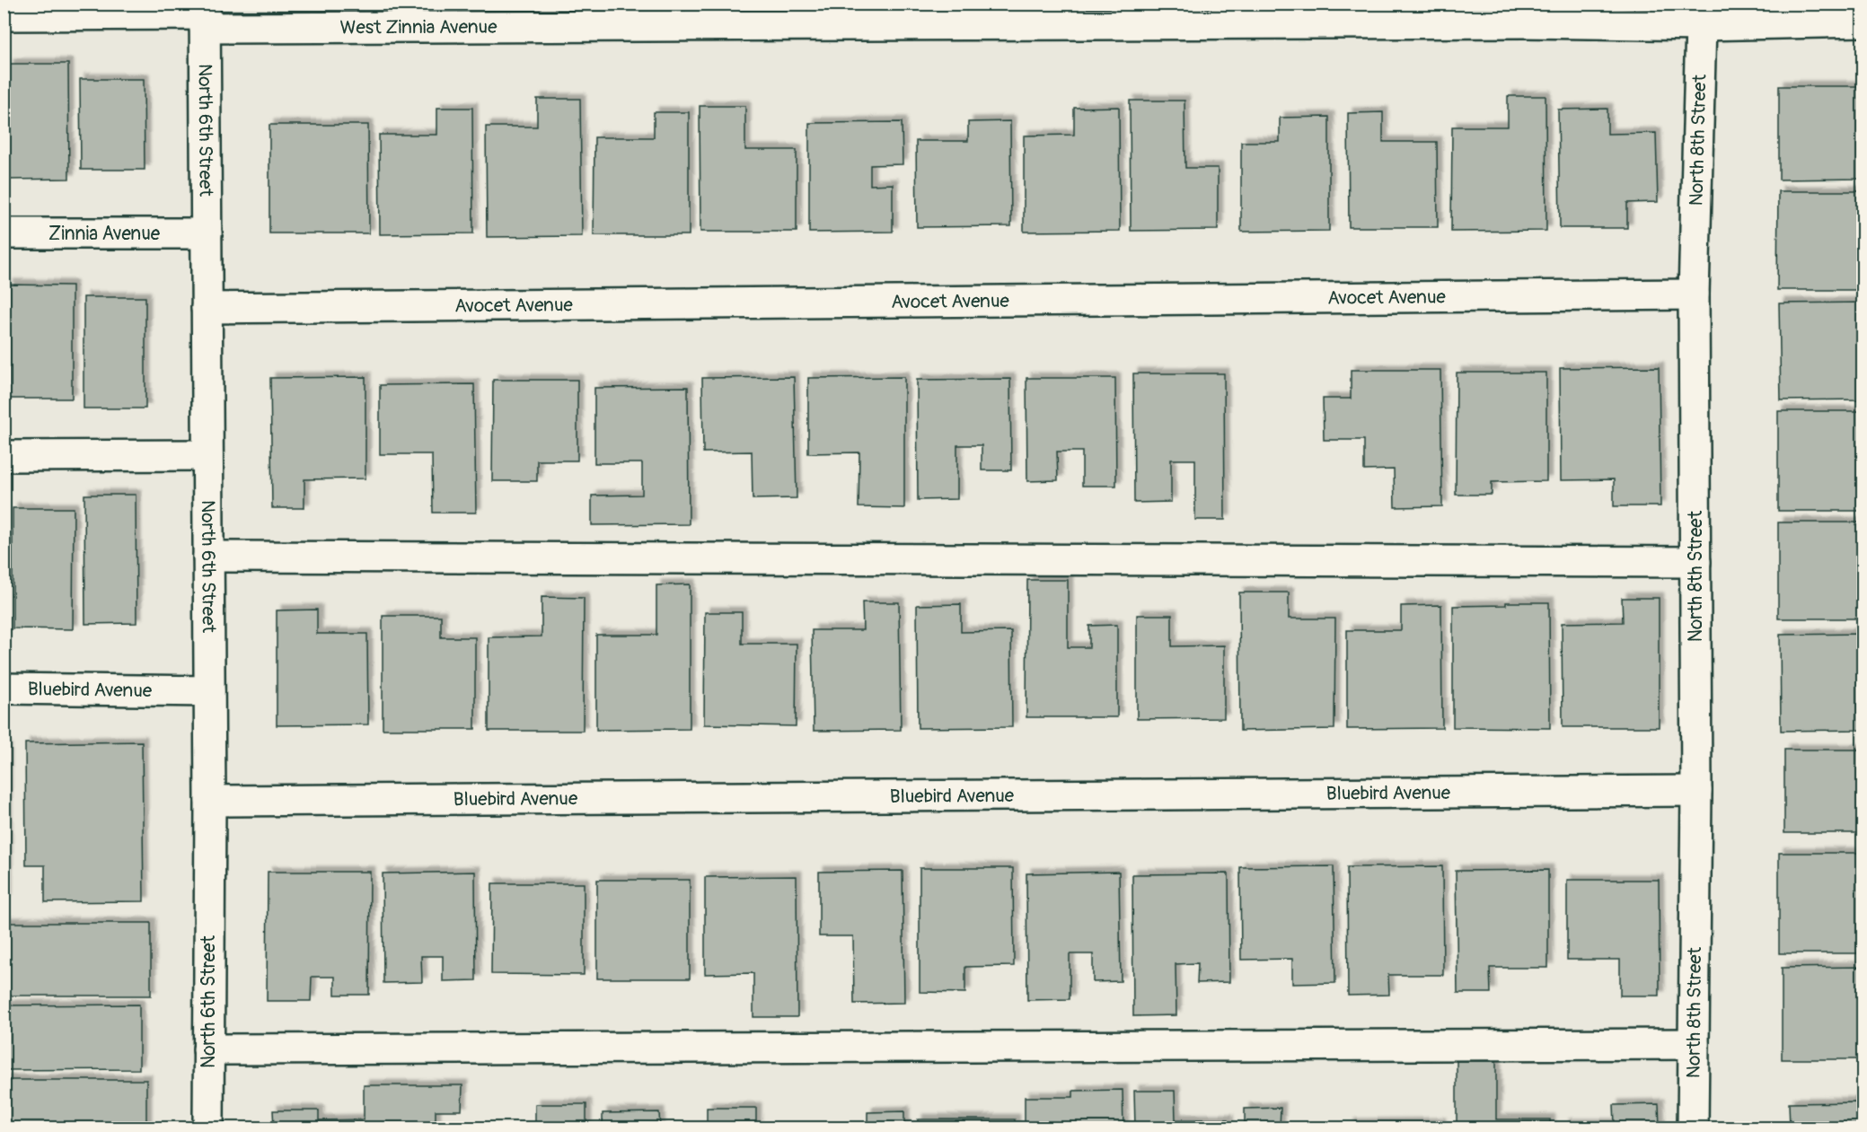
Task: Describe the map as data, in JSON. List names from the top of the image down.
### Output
{
  "streets": {
    "street": [
      "West Zinnia Avenue",
      "North 6th Street",
      "North 8th Street",
      "Zinnia Avenue",
      "Avocet Avenue",
      "Bluebird Avenue"
    ]
  },
  "crossings": [
    ["West Zinnia Avenue", "North 6th Street"],
    ["West Zinnia Avenue", "North 8th Street"],
    ["North 6th Street", "Zinnia Avenue"],
    ["North 6th Street", "Avocet Avenue"],
    ["North 6th Street", "Bluebird Avenue"],
    ["North 8th Street", "Avocet Avenue"],
    ["North 8th Street", "Bluebird Avenue"]
  ]
}
